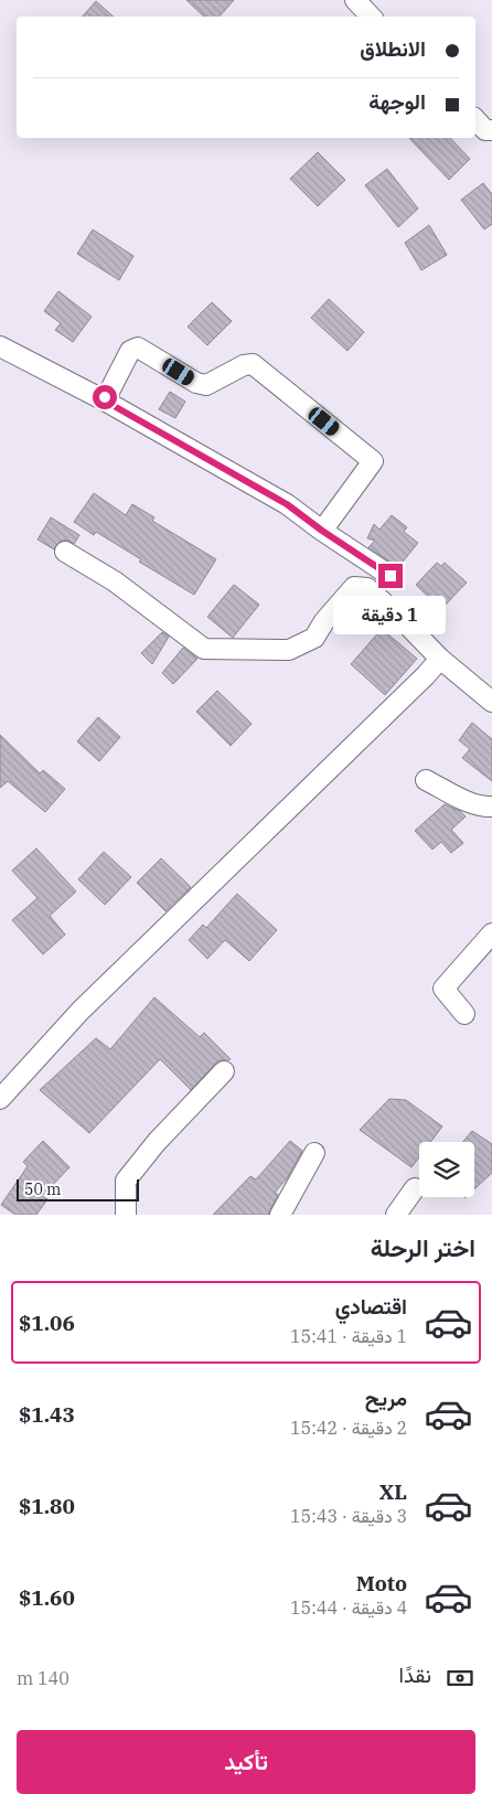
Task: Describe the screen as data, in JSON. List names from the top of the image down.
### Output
{
  "scale_bar": "50 m",
  "page": {
    "banner": ["الانطلاق", "الوجهة"],
    "bubble": "1 دقيقة",
    "scale": "50 m",
    "heading": "اختر الرحلة",
    "list": [
      {
        "name": "اقتصادي",
        "note": "1 دقيقة · 15:41",
        "value": "$1.06"
      },
      {
        "name": "مريح",
        "note": "2 دقيقة · 15:42",
        "value": "$1.43"
      },
      {
        "name": "XL",
        "note": "3 دقيقة · 15:43",
        "value": "$1.80"
      },
      {
        "name": "Moto",
        "note": "4 دقيقة · 15:44",
        "value": "$1.60"
      }
    ],
    "pay": ["نقدًا", "140 m"],
    "buttons": "تأكيد"
  }
}
